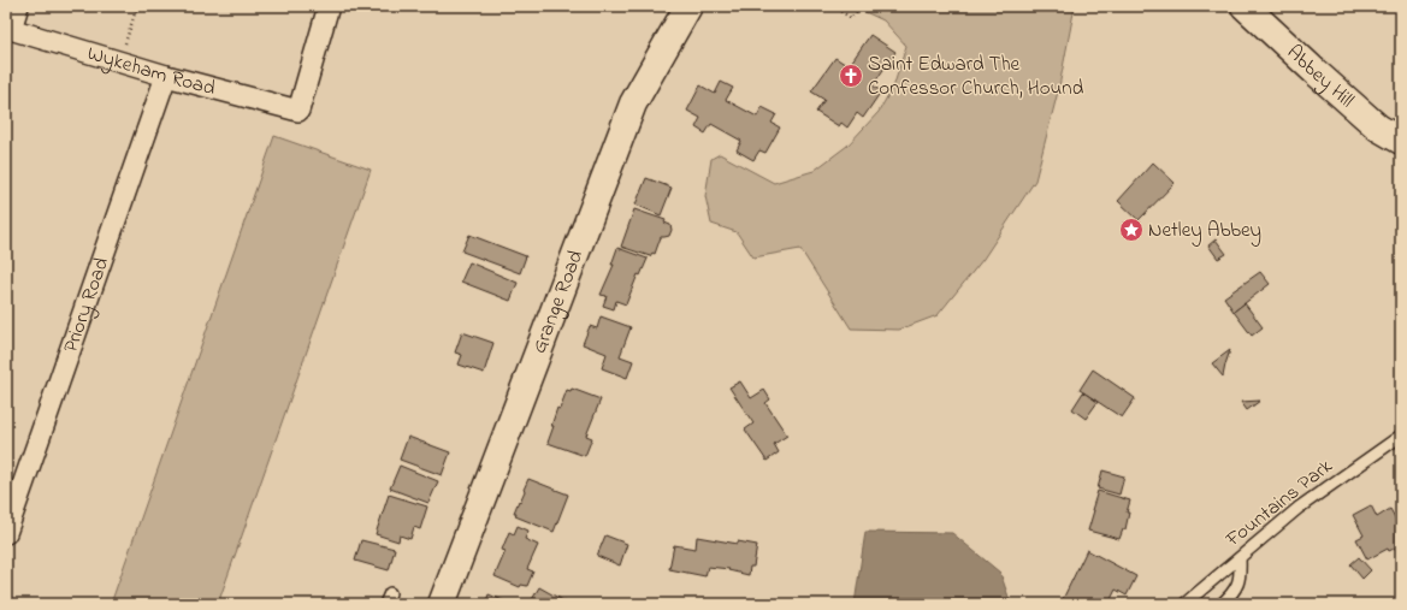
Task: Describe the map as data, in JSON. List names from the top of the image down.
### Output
{
  "streets": {
    "street": [
      "Wykeham Road",
      "Abbey Hill",
      "Grange Road",
      "Priory Road"
    ],
    "lane": ["Fountains Park"]
  },
  "crossings": [
    ["Wykeham Road", "Priory Road"]
  ],
  "places": {
    "church": ["Saint Edward The Confessor Church, Hound"],
    "place": ["Netley Abbey"]
  }
}
